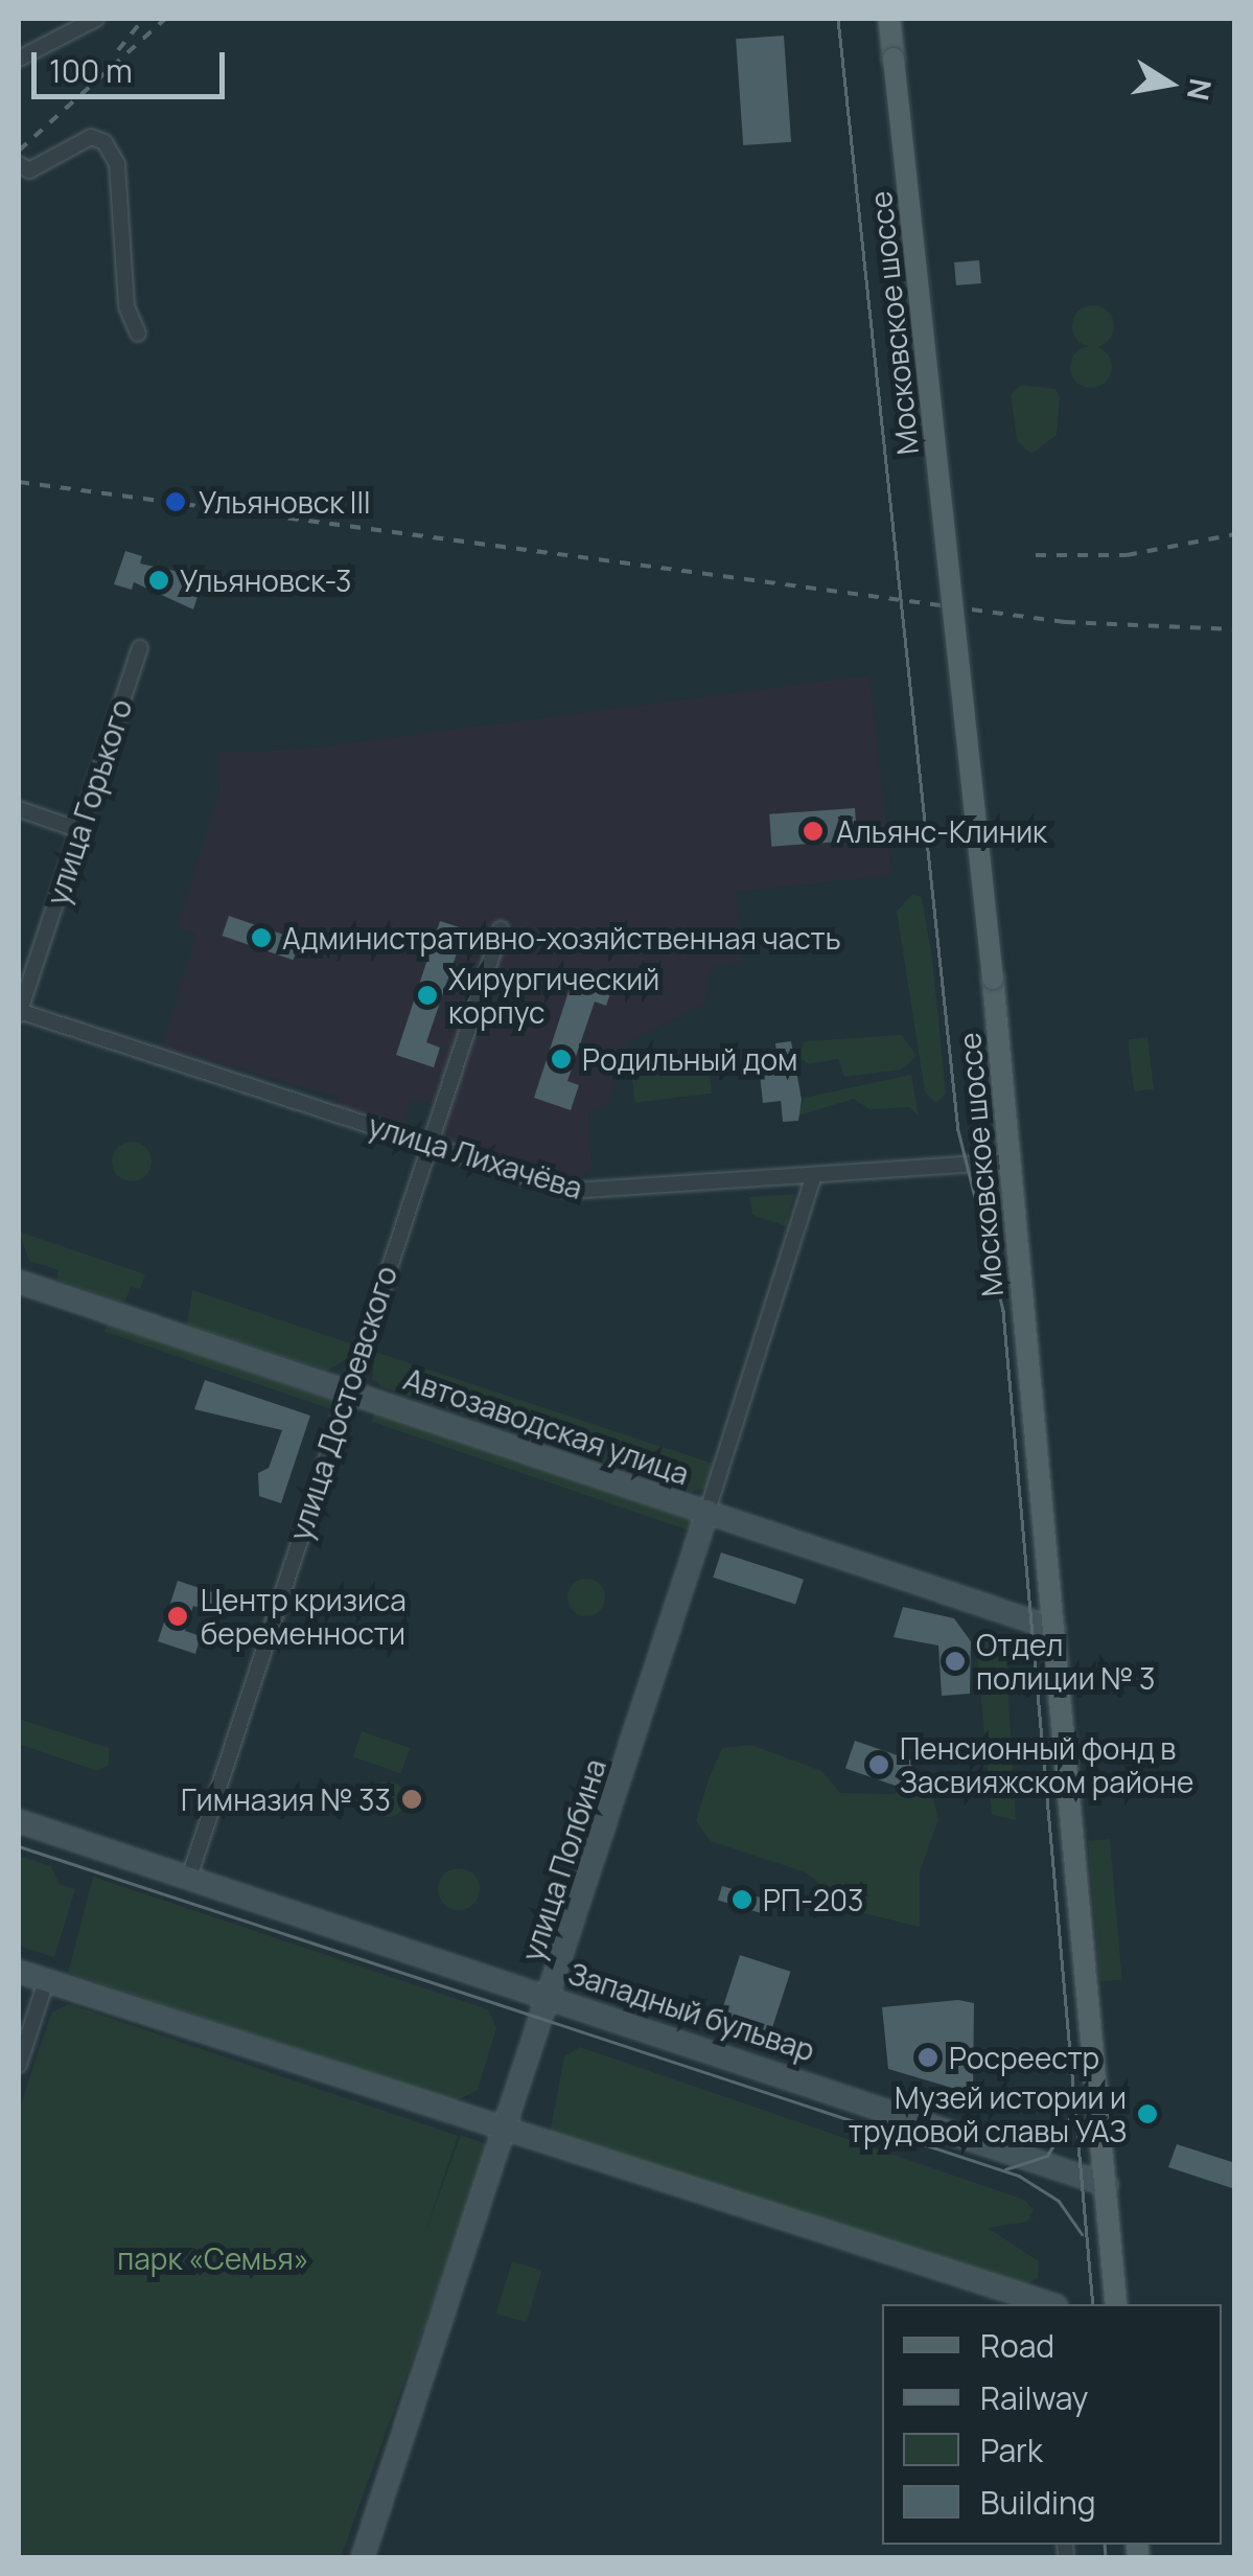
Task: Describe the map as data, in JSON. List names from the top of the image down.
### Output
{
  "streets": {
    "main road": ["Московское шоссе"],
    "street": [
      "улица Горького",
      "улица Лихачёва",
      "улица Достоевского",
      "Автозаводская улица",
      "улица Полбина",
      "Западный бульвар"
    ]
  },
  "crossings": [
    ["Московское шоссе", "улица Лихачёва"],
    ["Московское шоссе", "Автозаводская улица"],
    ["Московское шоссе", "Западный бульвар"],
    ["улица Горького", "улица Лихачёва"],
    ["улица Лихачёва", "улица Достоевского"],
    ["улица Лихачёва", "улица Полбина"],
    ["улица Достоевского", "Автозаводская улица"],
    ["улица Достоевского", "Западный бульвар"],
    ["Автозаводская улица", "улица Полбина"],
    ["улица Полбина", "Западный бульвар"]
  ],
  "parks": ["парк «Семья»"],
  "places": [
    "Ульяновск III",
    "Ульяновск-3",
    "Альянс-Клиник",
    "Административно-хозяйственная часть",
    "Хирургический корпус",
    "Родильный дом",
    "Центр кризиса беременности",
    "Отдел полиции № 3",
    "Пенсионный фонд в Засвияжском районе",
    "Гимназия № 33",
    "РП-203",
    "Росреестр",
    "Музей истории и трудовой славы УАЗ"
  ],
  "legend": [
    "Road",
    "Railway",
    "Park",
    "Building"
  ],
  "scale_bar": "100 m",
  "north": "right"
}
